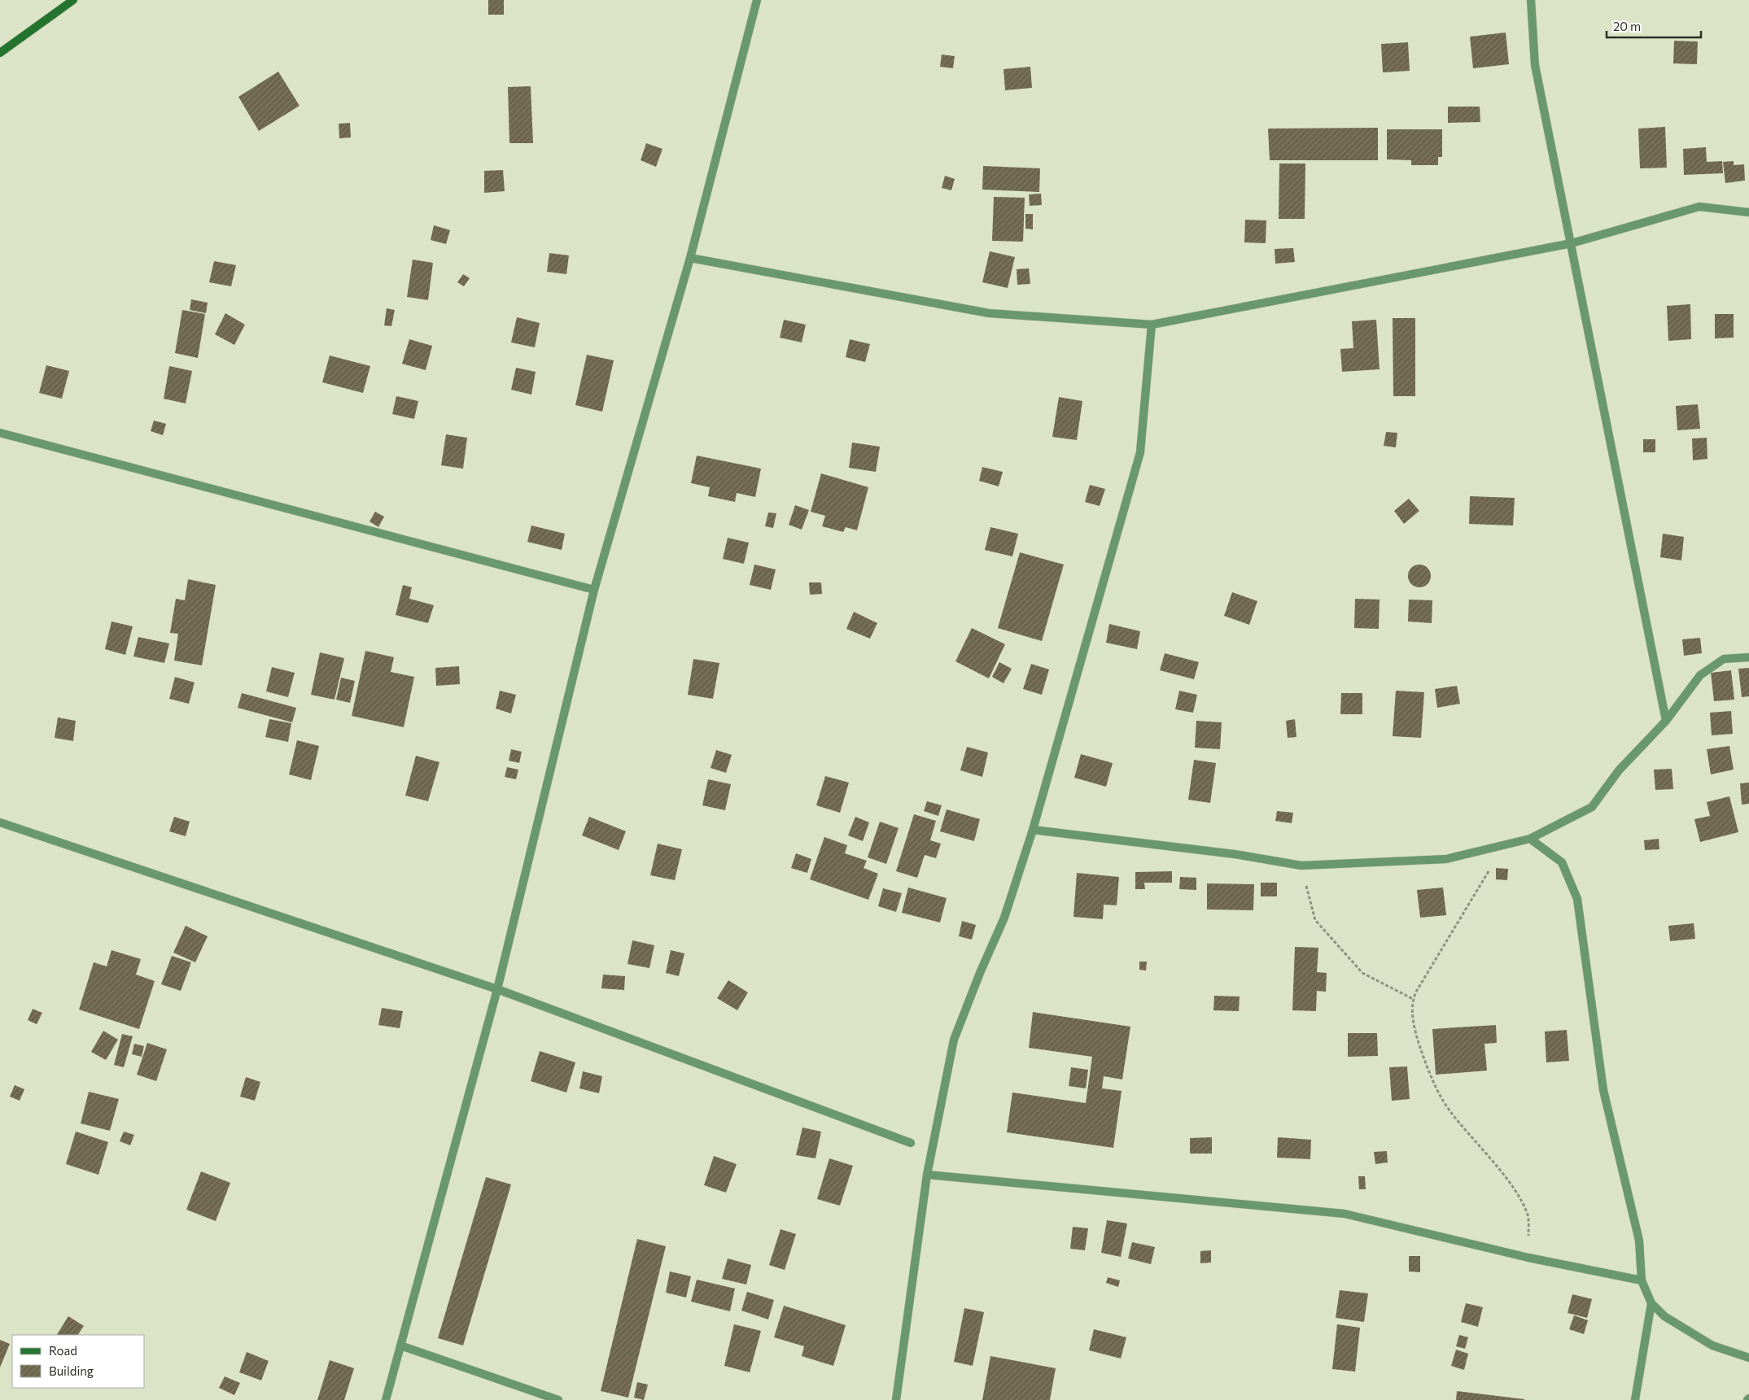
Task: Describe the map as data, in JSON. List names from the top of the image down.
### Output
{
  "legend": ["Road", "Building"],
  "scale_bar": "20 m"
}
